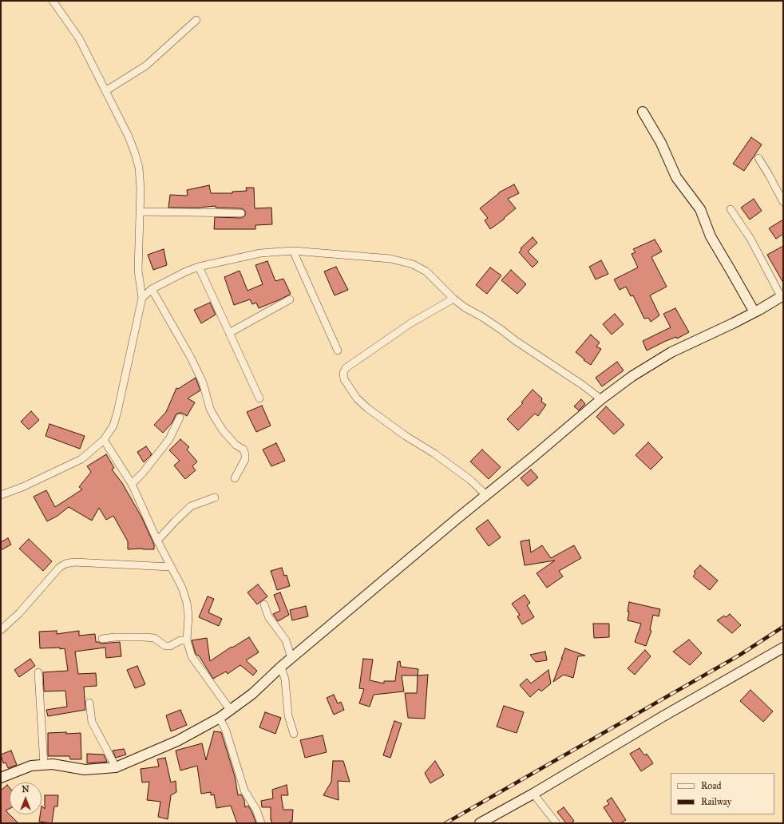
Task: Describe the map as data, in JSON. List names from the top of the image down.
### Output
{
  "legend": ["Road", "Railway"],
  "north": "top"
}
